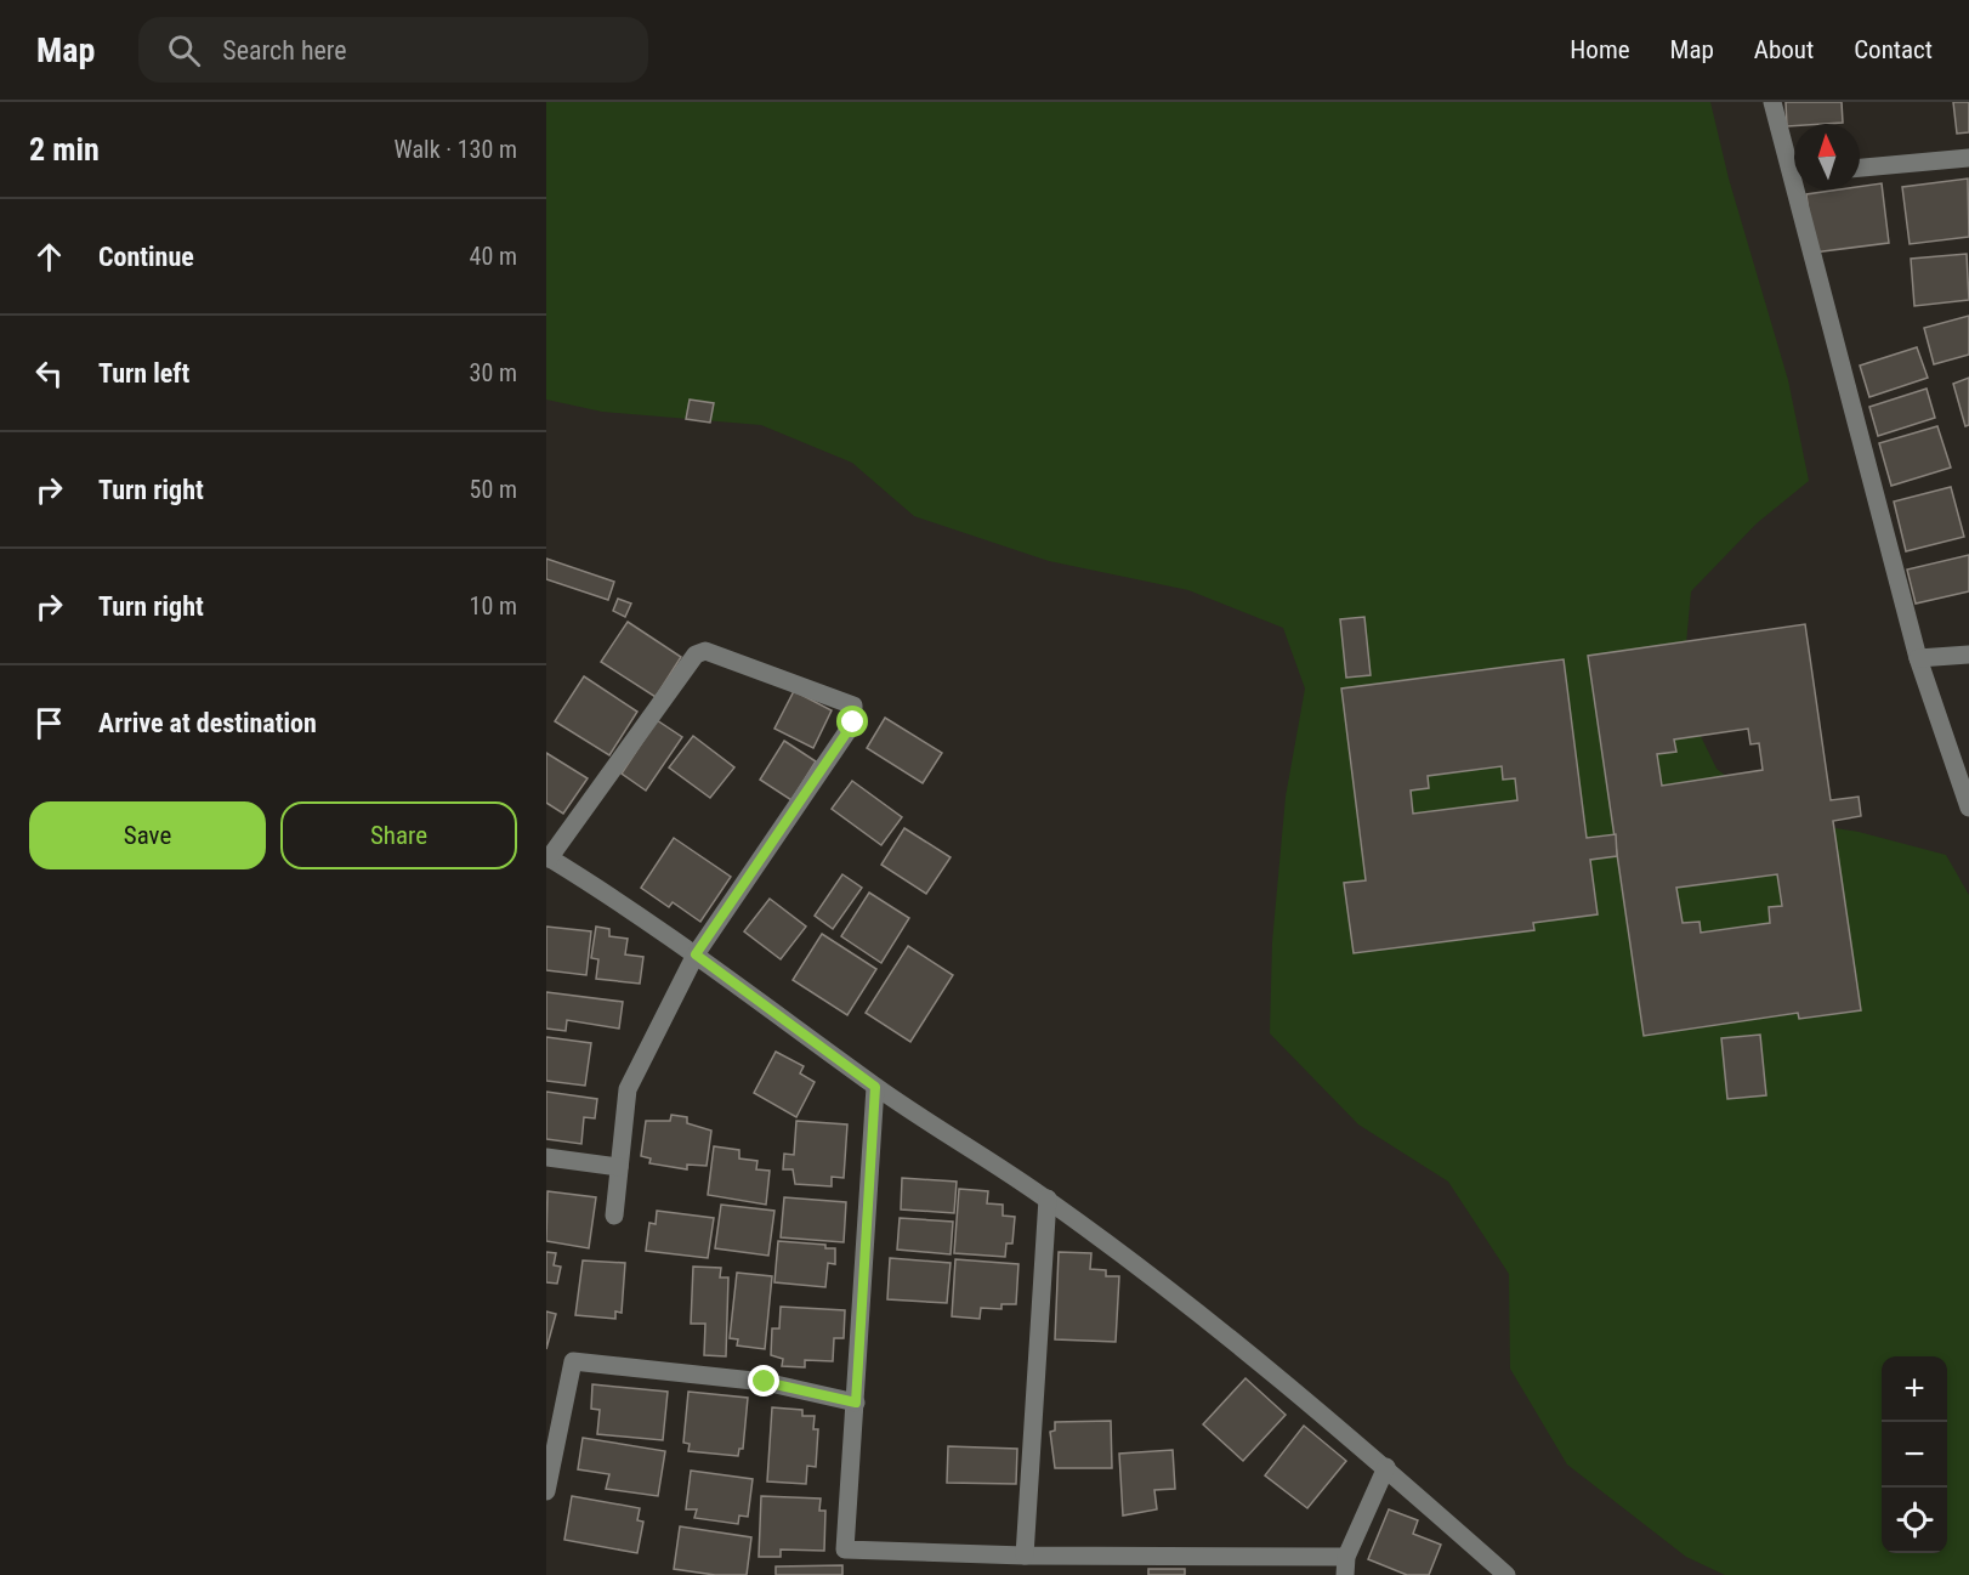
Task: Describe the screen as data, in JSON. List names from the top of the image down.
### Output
{
  "north": "top",
  "page": {
    "header": "Map",
    "search": "Search here",
    "nav": [
      "Home",
      "Map",
      "About",
      "Contact"
    ],
    "heading": ["2 min", "Walk · 130 m"],
    "list": [
      ["Continue", "40 m"],
      ["Turn left", "30 m"],
      ["Turn right", "50 m"],
      ["Turn right", "10 m"],
      "Arrive at destination"
    ],
    "buttons": ["Save", "Share"],
    "map_buttons": ["+", "−"]
  }
}
